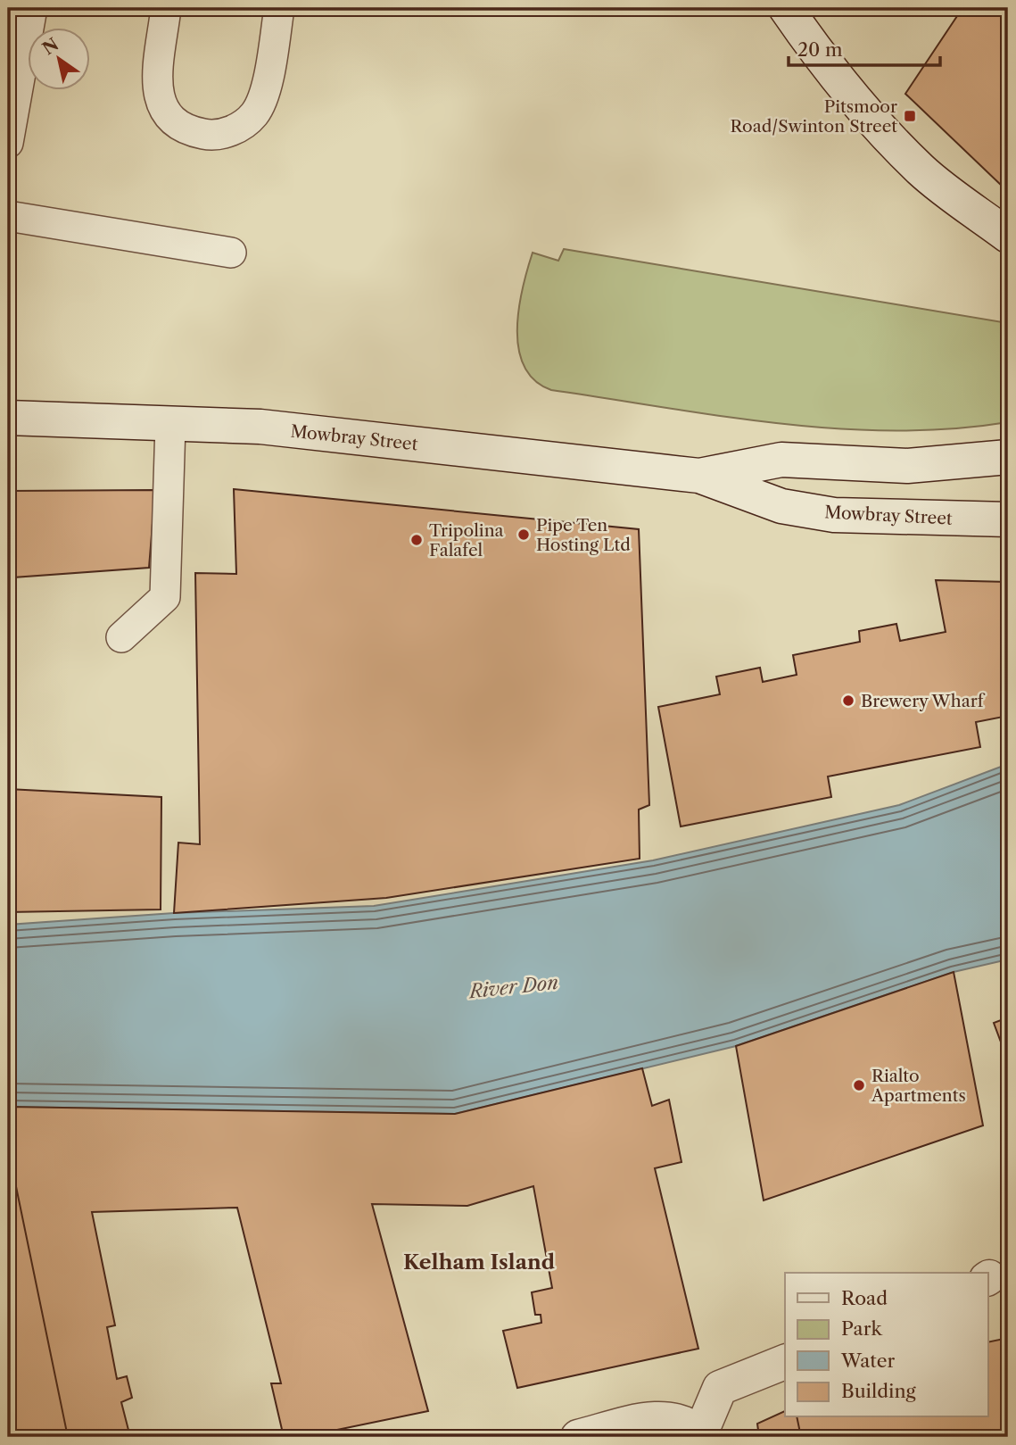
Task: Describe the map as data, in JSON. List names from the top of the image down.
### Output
{
  "streets": {
    "main road": ["Mowbray Street"]
  },
  "districts": ["Kelham Island"],
  "water": ["River Don"],
  "places": {
    "transit": ["Pitsmoor Road/Swinton Street"],
    "other": [
      "Pipe Ten Hosting Ltd",
      "Tripolina Falafel",
      "Brewery Wharf",
      "Rialto Apartments"
    ]
  },
  "legend": [
    "Road",
    "Park",
    "Water",
    "Building"
  ],
  "scale_bar": "20 m",
  "north": "top left"
}
